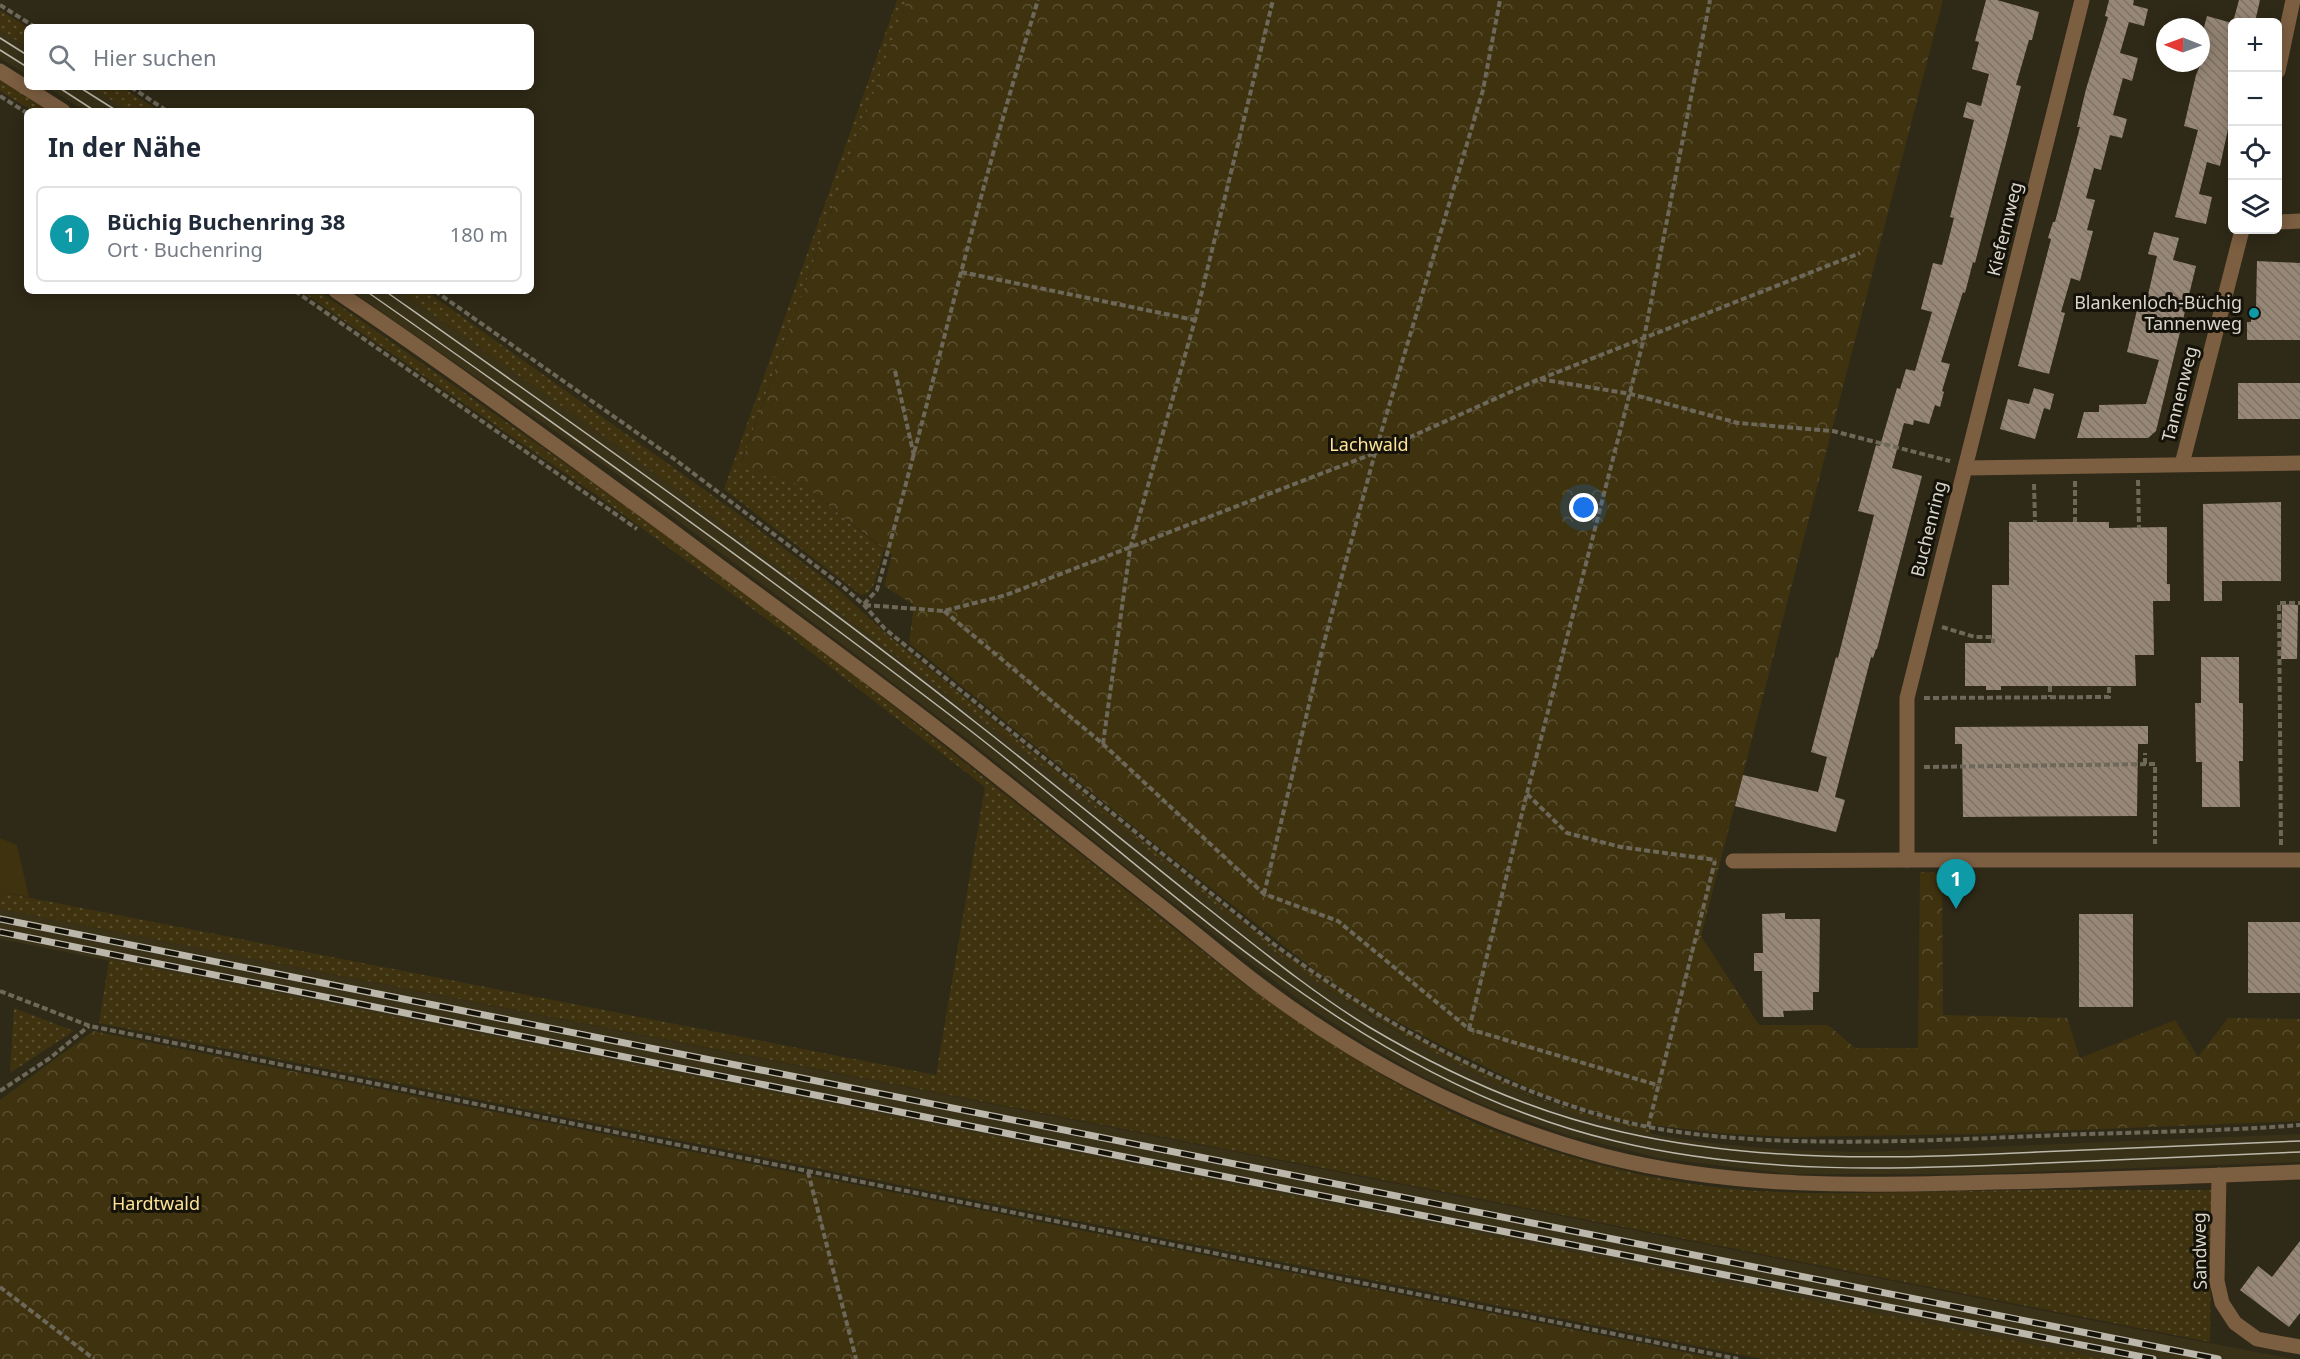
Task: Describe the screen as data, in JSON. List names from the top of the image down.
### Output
{
  "streets": {
    "street": [
      "Kiefernweg",
      "Tannenweg",
      "Buchenring",
      "Sandweg"
    ]
  },
  "crossings": [
    ["Kiefernweg", "Buchenring"],
    ["Tannenweg", "Buchenring"]
  ],
  "parks": ["Lachwald", "Hardtwald"],
  "places": ["Blankenloch-Büchig Tannenweg"],
  "north": "left",
  "page": {
    "map_buttons": ["+", "−"],
    "search": "Hier suchen",
    "heading": "In der Nähe",
    "list": [
      {
        "mark": "1",
        "name": "Büchig Buchenring 38",
        "note": "Ort · Buchenring",
        "value": "180 m"
      }
    ],
    "pins": "1"
  }
}
